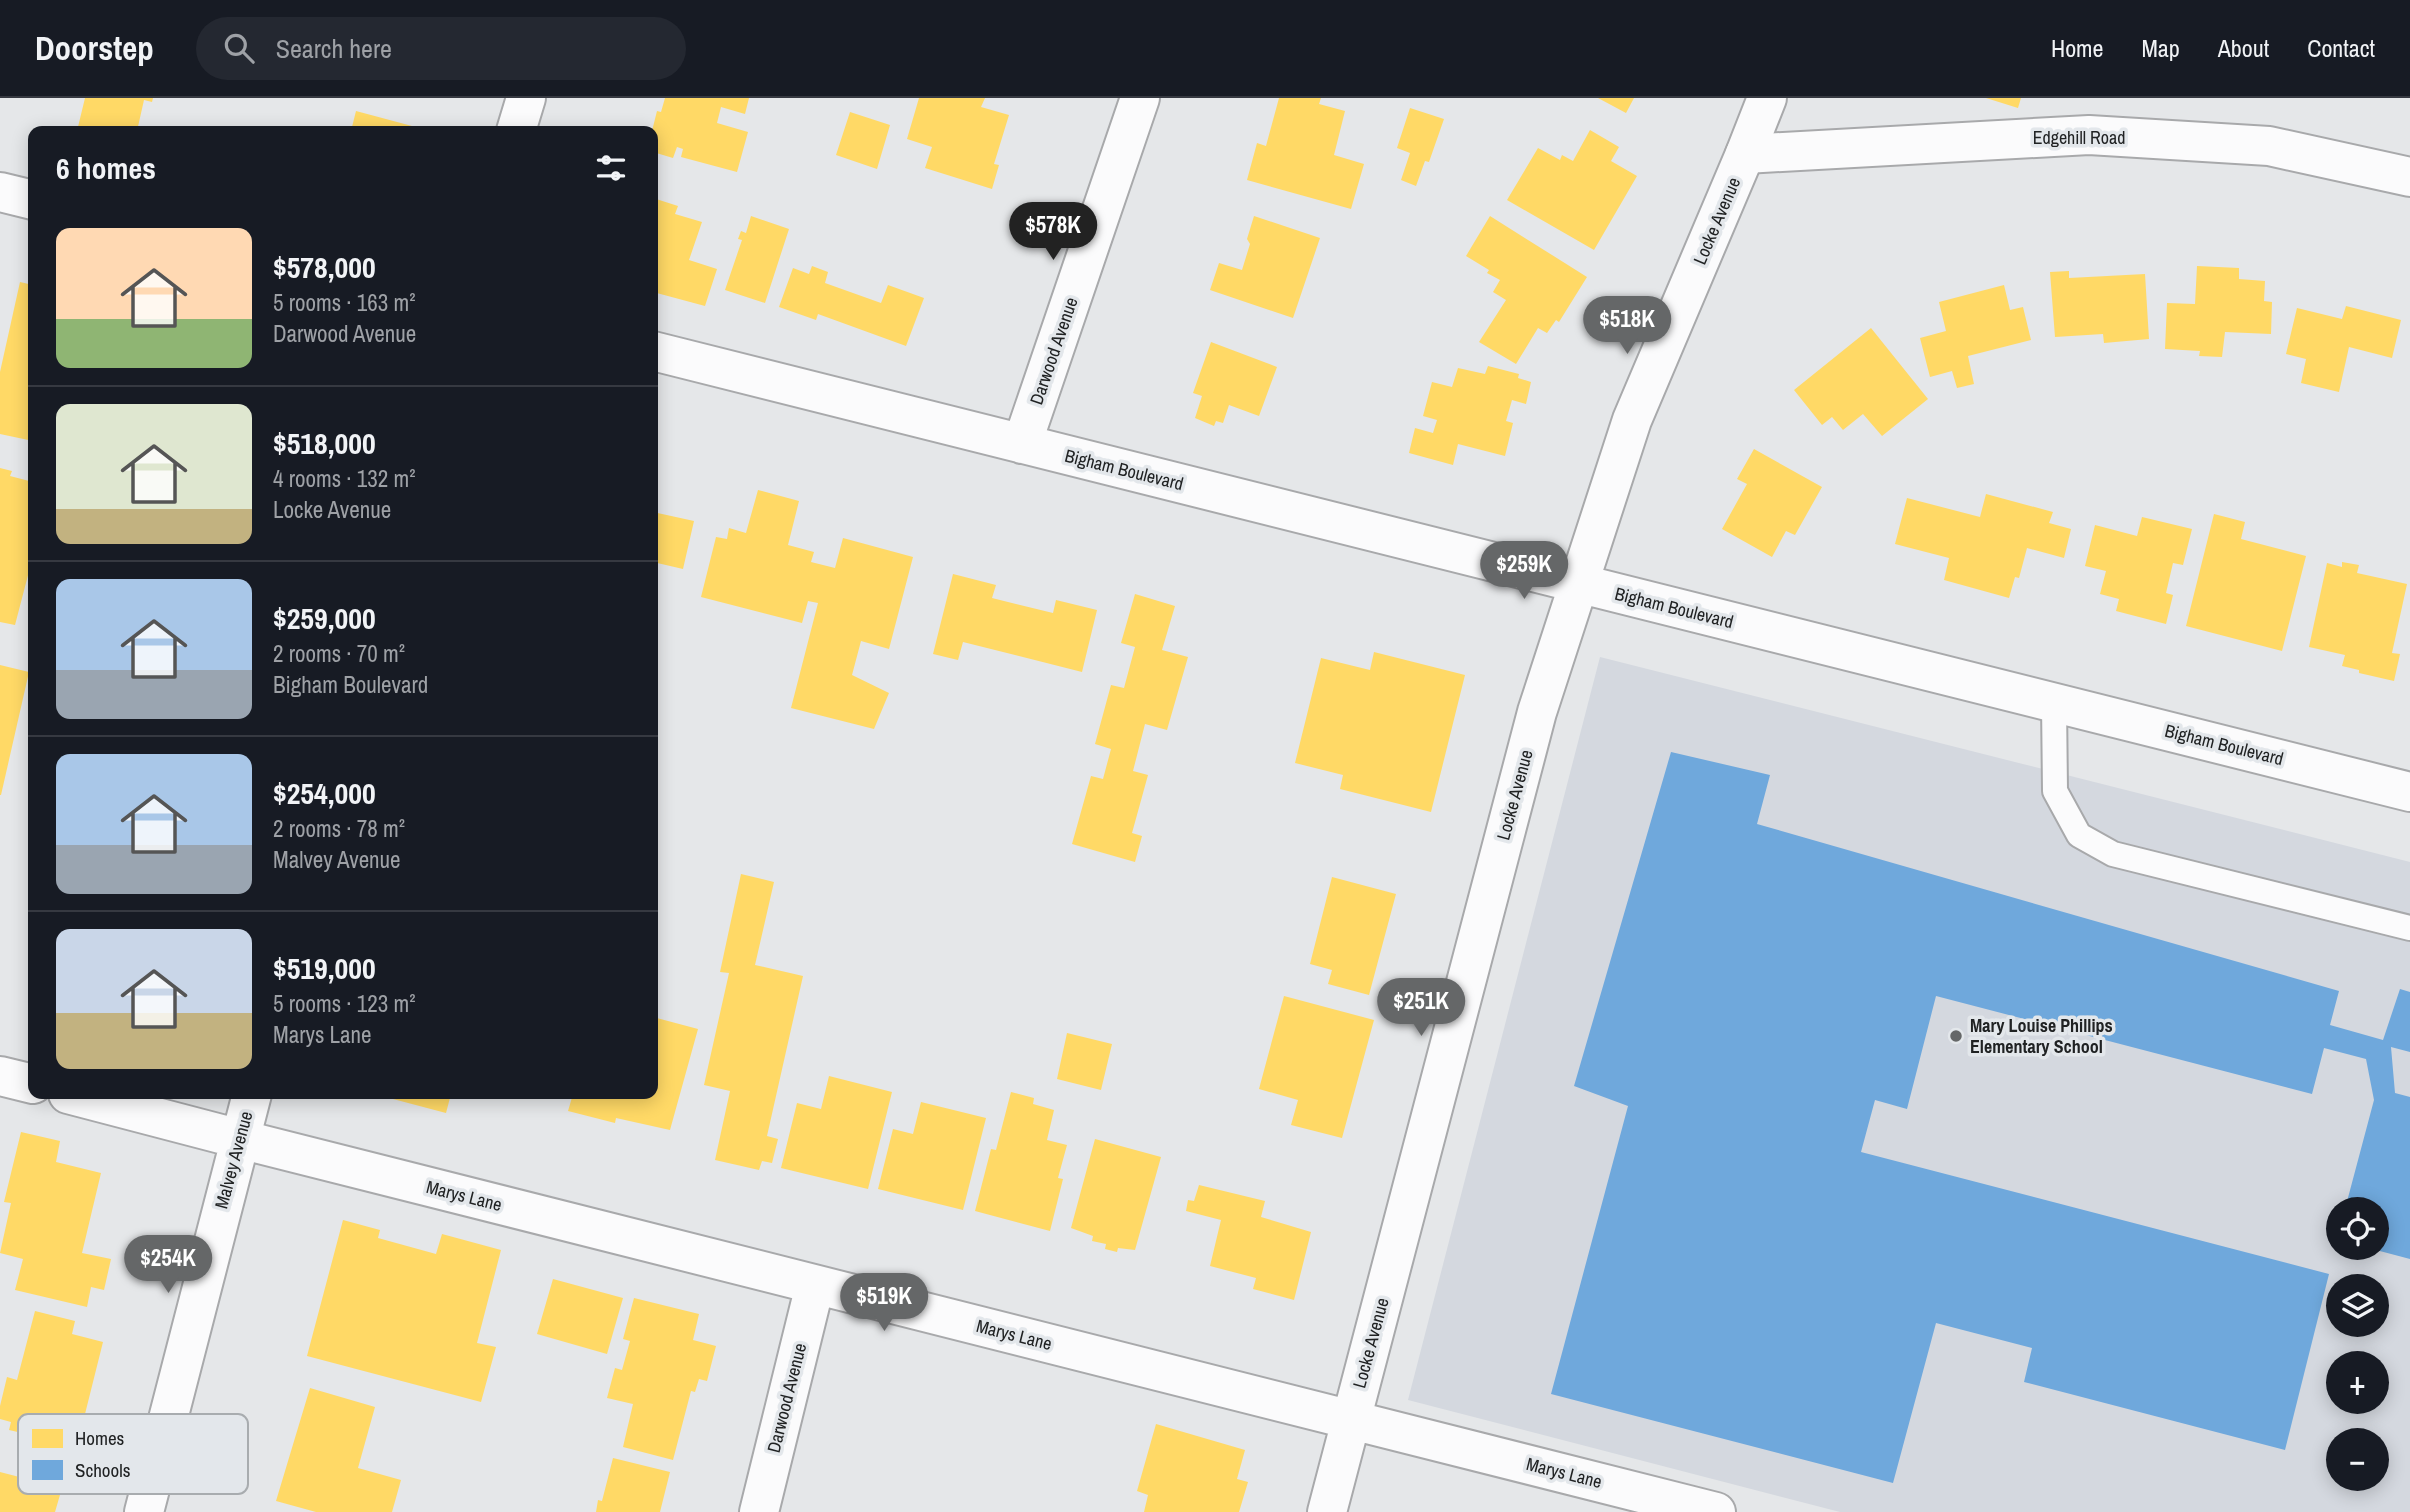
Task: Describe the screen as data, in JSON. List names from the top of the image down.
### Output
{
  "streets": {
    "street": [
      "Edgehill Road",
      "Locke Avenue",
      "Darwood Avenue",
      "Bigham Boulevard",
      "Malvey Avenue",
      "Marys Lane"
    ]
  },
  "crossings": [
    ["Edgehill Road", "Locke Avenue"],
    ["Locke Avenue", "Bigham Boulevard"],
    ["Locke Avenue", "Marys Lane"],
    ["Darwood Avenue", "Bigham Boulevard"],
    ["Darwood Avenue", "Marys Lane"],
    ["Malvey Avenue", "Marys Lane"]
  ],
  "places": ["Mary Louise Phillips Elementary School"],
  "legend": ["Homes", "Schools"],
  "page": {
    "header": "Doorstep",
    "search": "Search here",
    "nav": [
      "Home",
      "Map",
      "About",
      "Contact"
    ],
    "heading": "6 homes",
    "price": [
      "$578K",
      "$518K",
      "$259K",
      "$251K",
      "$254K",
      "$519K"
    ],
    "list": [
      {
        "name": "$578,000",
        "note": "5 rooms · 163 m² · Darwood Avenue"
      },
      {
        "name": "$518,000",
        "note": "4 rooms · 132 m² · Locke Avenue"
      },
      {
        "name": "$259,000",
        "note": "2 rooms · 70 m² · Bigham Boulevard"
      },
      {
        "name": "$254,000",
        "note": "2 rooms · 78 m² · Malvey Avenue"
      },
      {
        "name": "$519,000",
        "note": "5 rooms · 123 m² · Marys Lane"
      }
    ],
    "map_buttons": ["+", "−"]
  }
}
